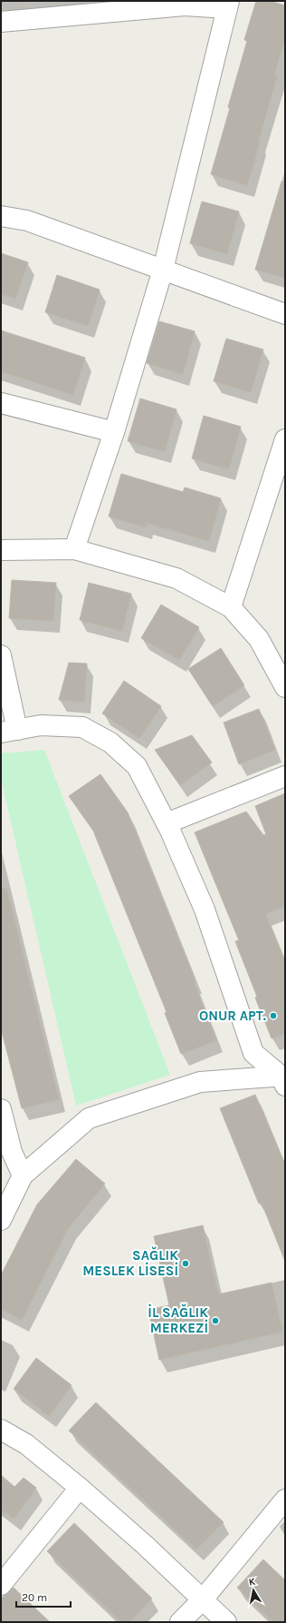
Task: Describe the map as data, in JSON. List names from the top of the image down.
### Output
{
  "places": ["ONUR APT.", "SAĞLIK MESLEK LİSESİ", "İL SAĞLIK MERKEZİ"],
  "scale_bar": "20 m",
  "north": "top"
}
